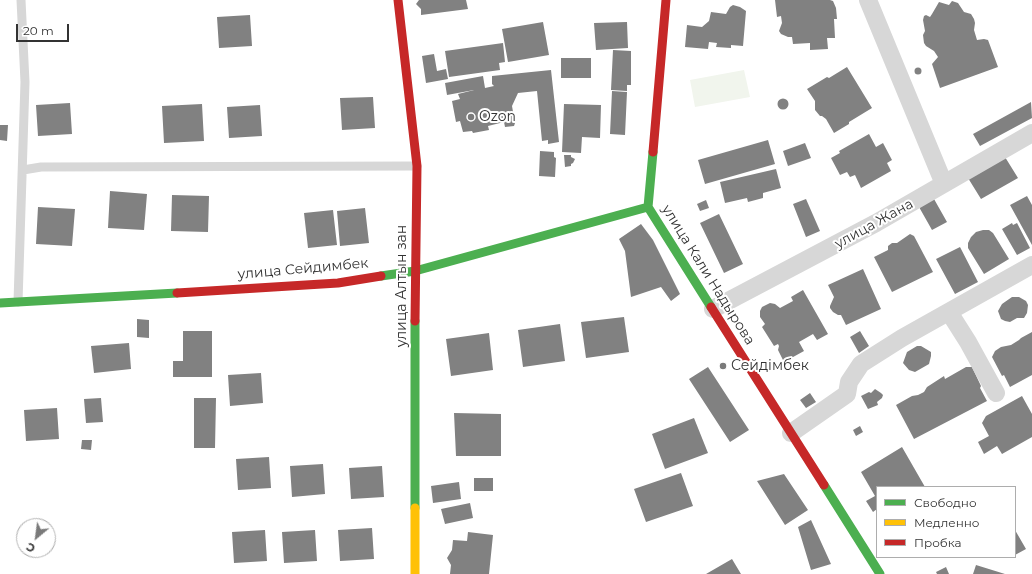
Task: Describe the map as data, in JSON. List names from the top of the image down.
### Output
{
  "streets": {
    "street": [
      "улица Жана",
      "улица Сейдимбек",
      "улица Кали Надырова",
      "улица Алтын зан"
    ]
  },
  "crossings": [
    ["улица Жана", "улица Кали Надырова"],
    ["улица Сейдимбек", "улица Кали Надырова"],
    ["улица Сейдимбек", "улица Алтын зан"]
  ],
  "places": ["Ozon", "Сейдімбек"],
  "legend": ["Свободно", "Медленно", "Пробка"],
  "scale_bar": "20 m",
  "north": "bottom left"
}
